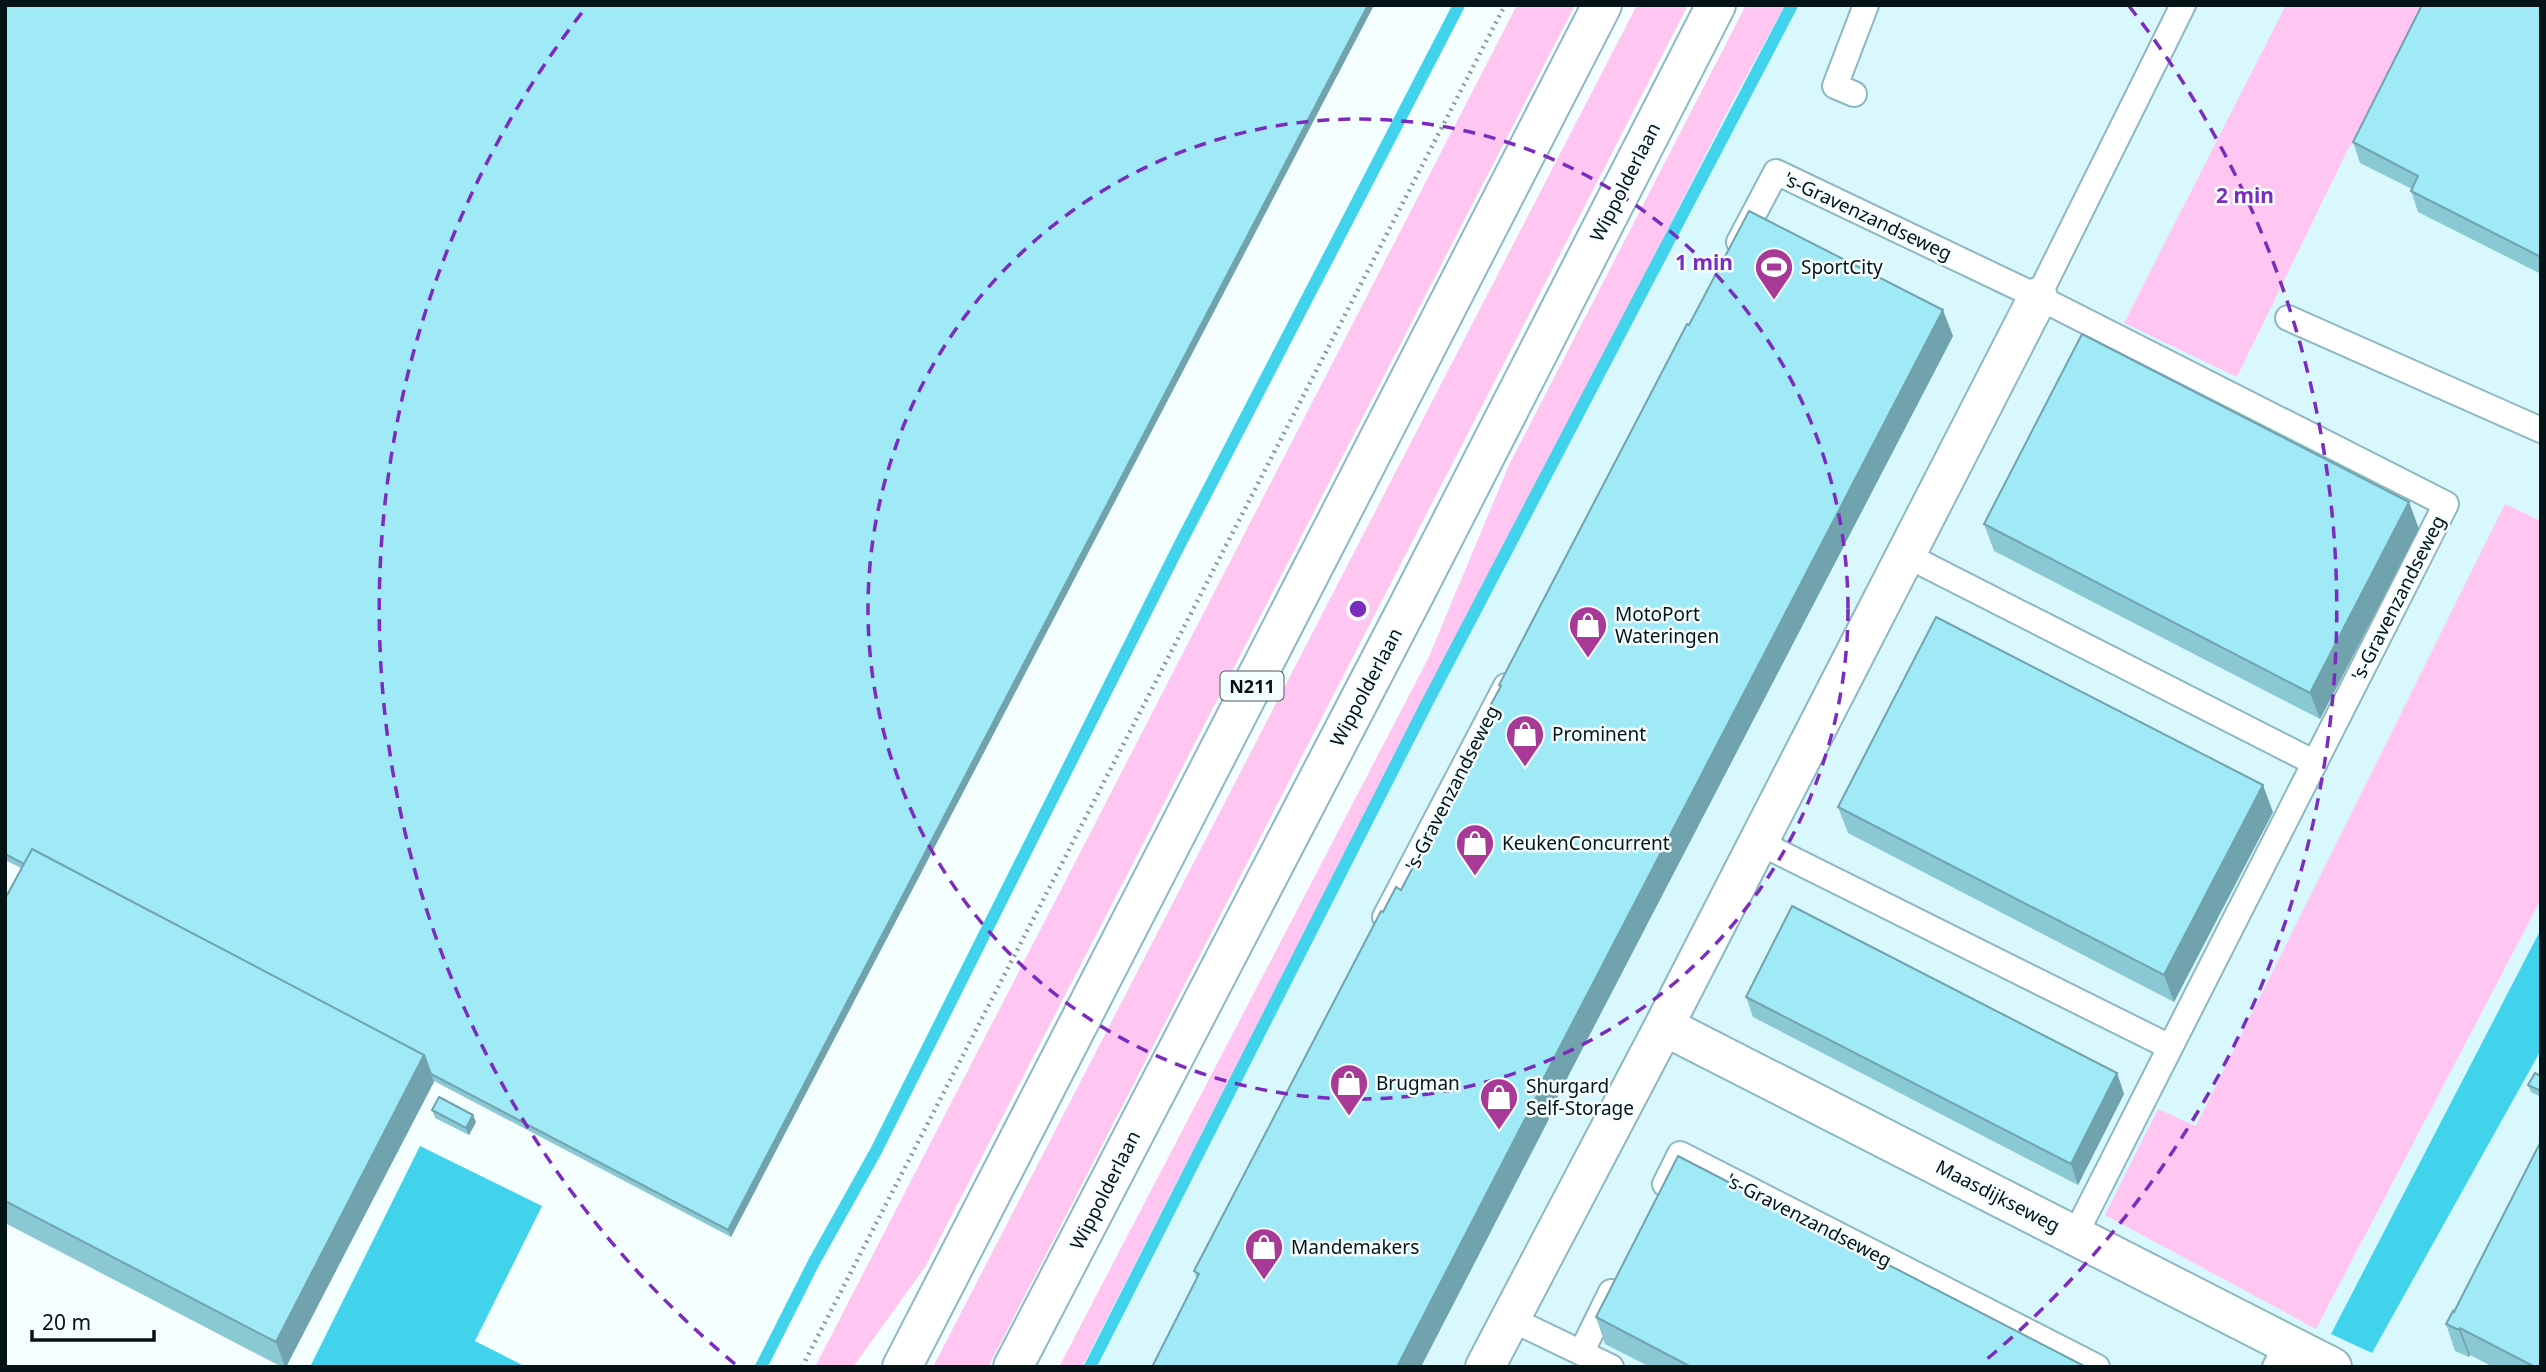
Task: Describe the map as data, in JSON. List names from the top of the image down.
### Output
{
  "streets": {
    "main road": ["Wippolderlaan", "N211", "Maasdijkseweg"],
    "lane": ["'s-Gravenzandseweg"]
  },
  "crossings": [
    ["'s-Gravenzandseweg", "Maasdijkseweg"]
  ],
  "places": {
    "sports": ["SportCity"],
    "shop": [
      "MotoPort Wateringen",
      "Prominent",
      "KeukenConcurrent",
      "Brugman",
      "Shurgard Self-Storage",
      "Mandemakers"
    ]
  },
  "scale_bar": "20 m",
  "rings": ["2 min", "1 min"]
}
